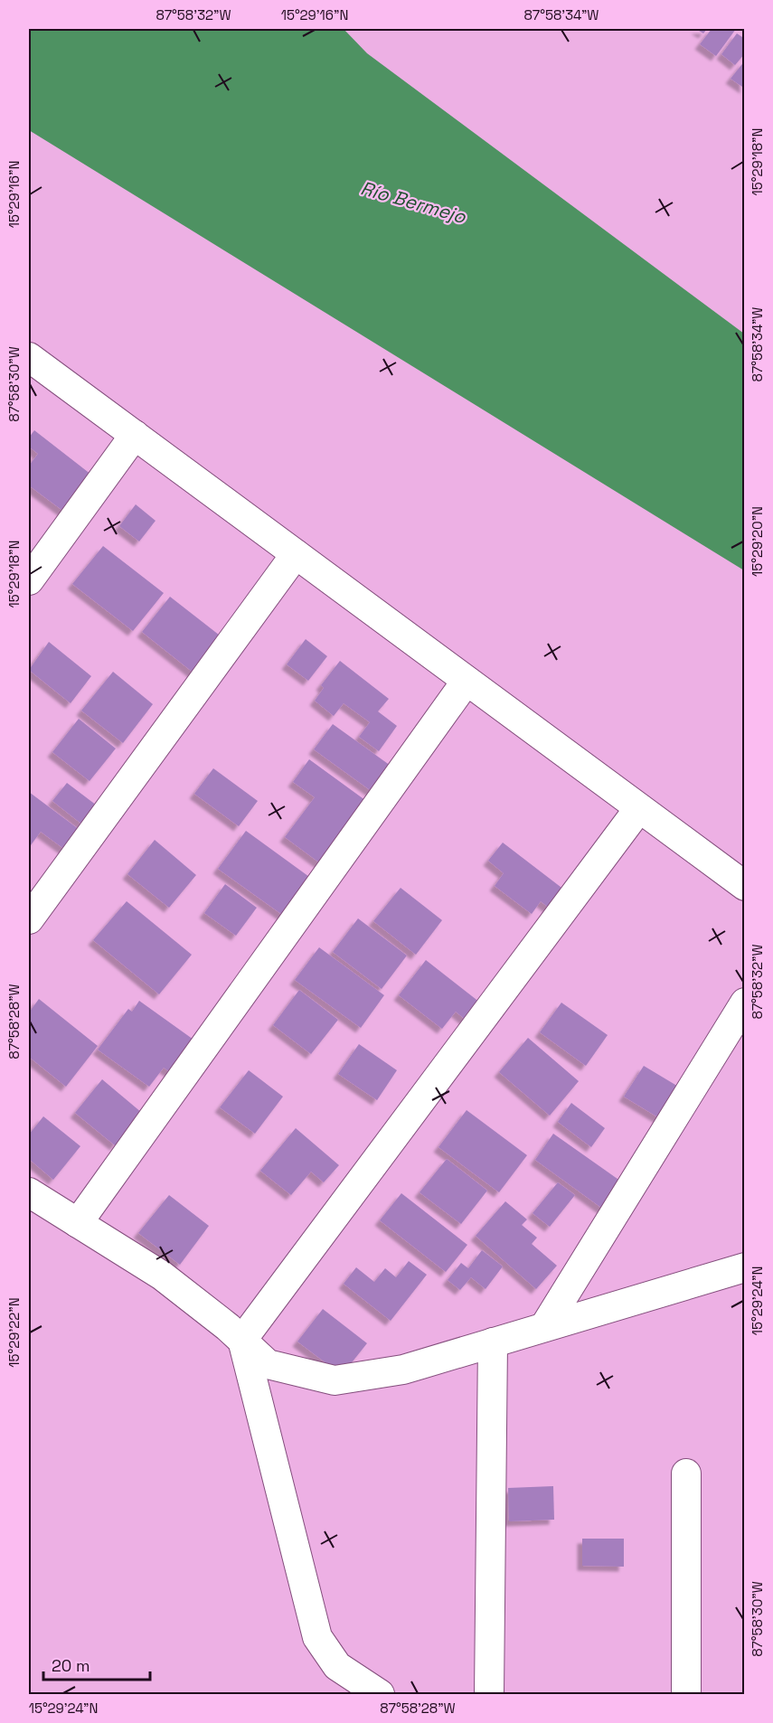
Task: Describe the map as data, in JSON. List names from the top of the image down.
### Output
{
  "water": ["Río Bermejo"],
  "scale_bar": "20 m",
  "coordinates": [
    "87°58'32\"W",
    "15°29'16\"N",
    "87°58'34\"W",
    "15°29'18\"N",
    "87°58'30\"W",
    "15°29'20\"N",
    "87°58'28\"W",
    "15°29'24\"N",
    "15°29'22\"N"
  ]
}
